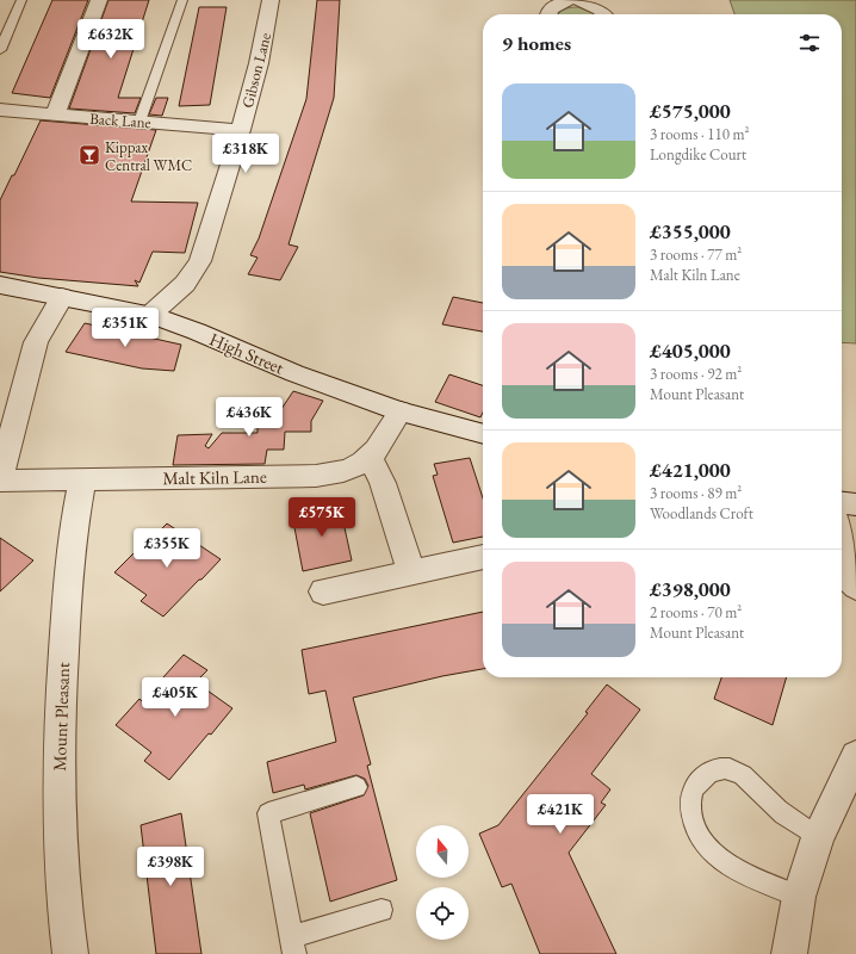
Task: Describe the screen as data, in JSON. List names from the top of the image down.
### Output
{
  "streets": {
    "street": [
      "Gibson Lane",
      "Back Lane",
      "High Street",
      "Malt Kiln Lane",
      "Mount Pleasant"
    ]
  },
  "crossings": [
    ["Gibson Lane", "Back Lane"],
    ["Gibson Lane", "High Street"],
    ["High Street", "Malt Kiln Lane"],
    ["Malt Kiln Lane", "Mount Pleasant"]
  ],
  "places": {
    "bar": ["Kippax Central WMC"]
  },
  "north": "top",
  "page": {
    "heading": "9 homes",
    "price": [
      "£632K",
      "£318K",
      "£351K",
      "£436K",
      "£575K",
      "£355K",
      "£405K",
      "£421K",
      "£398K"
    ],
    "list": [
      {
        "name": "£575,000",
        "note": "3 rooms · 110 m² · Longdike Court"
      },
      {
        "name": "£355,000",
        "note": "3 rooms · 77 m² · Malt Kiln Lane"
      },
      {
        "name": "£405,000",
        "note": "3 rooms · 92 m² · Mount Pleasant"
      },
      {
        "name": "£421,000",
        "note": "3 rooms · 89 m² · Woodlands Croft"
      },
      {
        "name": "£398,000",
        "note": "2 rooms · 70 m² · Mount Pleasant"
      }
    ]
  }
}
